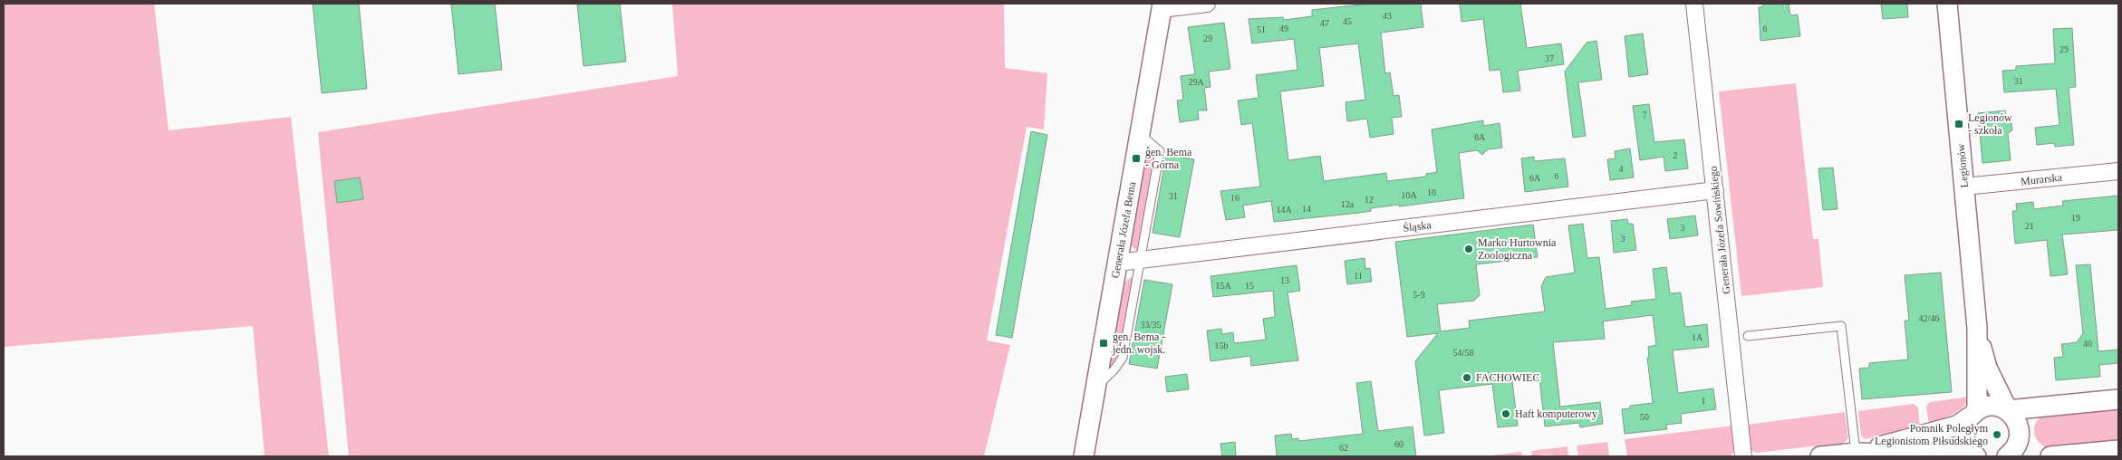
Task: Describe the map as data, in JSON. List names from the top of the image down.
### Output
{
  "streets": {
    "street": [
      "Legionów",
      "Murarska",
      "Śląska",
      "Generała Józefa Bema",
      "Generała Józefa Sowińskiego"
    ]
  },
  "crossings": [
    ["Legionów", "Murarska"],
    ["Śląska", "Generała Józefa Bema"],
    ["Śląska", "Generała Józefa Sowińskiego"]
  ],
  "places": {
    "transit": ["Legionów - szkoła", "gen. Bema - Górna", "gen. Bema - jedn. wojsk."],
    "other": [
      "Marko Hurtownia Zoologiczna",
      "FACHOWIEC",
      "Haft komputerowy",
      "Pomnik Poległym Legionistom Piłsudskiego"
    ]
  },
  "house_numbers": [
    "43",
    "45",
    "47",
    "49",
    "6",
    "51",
    "29",
    "29",
    "37",
    "31",
    "29A",
    "7",
    "8A",
    "2",
    "4",
    "6",
    "6A",
    "10",
    "10A",
    "31",
    "16",
    "12",
    "12a",
    "14",
    "14A",
    "19",
    "21",
    "3",
    "3",
    "11",
    "13",
    "15A",
    "15",
    "5-9",
    "42/46",
    "33/35",
    "1A",
    "40",
    "15b",
    "54/58",
    "1",
    "50",
    "60",
    "62"
  ]
}
